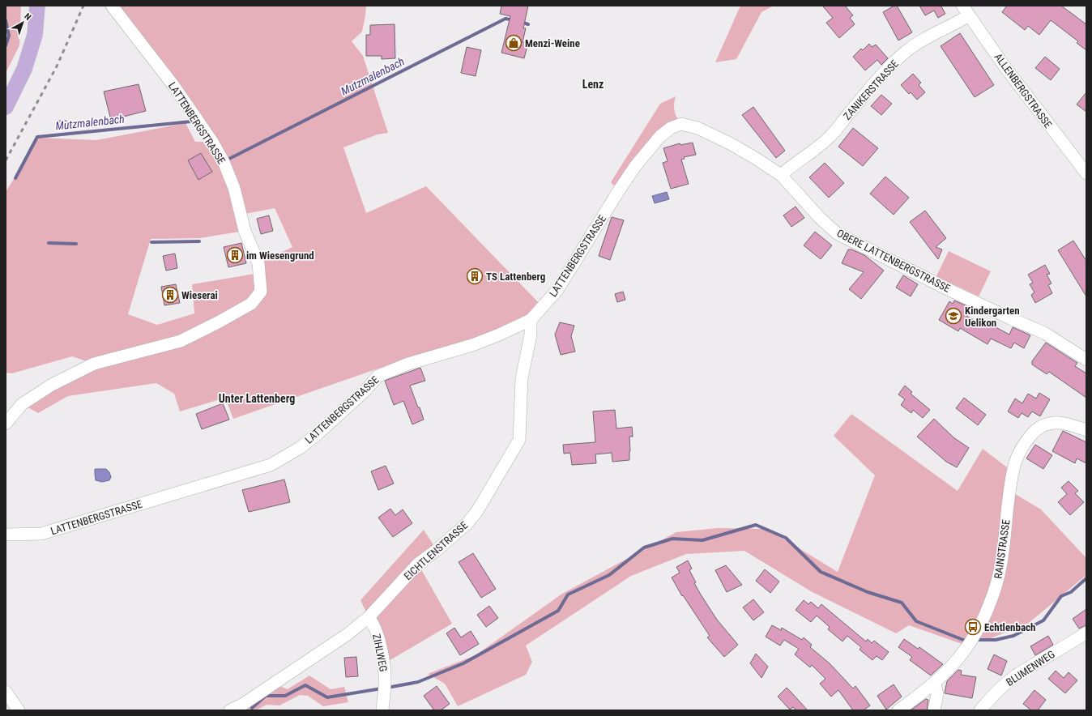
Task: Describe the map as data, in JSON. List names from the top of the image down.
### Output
{
  "streets": {
    "street": [
      "ZANIKERSTRASSE",
      "ALLENBERGSTRASSE",
      "LATTENBERGSTRASSE",
      "OBERE LATTENBERGSTRASSE",
      "RAINSTRASSE",
      "EICHTLENSTRASSE",
      "ZIHLWEG",
      "BLUMENWEG"
    ]
  },
  "crossings": [
    ["ZANIKERSTRASSE", "ALLENBERGSTRASSE"],
    ["ZANIKERSTRASSE", "OBERE LATTENBERGSTRASSE"],
    ["LATTENBERGSTRASSE", "OBERE LATTENBERGSTRASSE"],
    ["LATTENBERGSTRASSE", "EICHTLENSTRASSE"],
    ["EICHTLENSTRASSE", "ZIHLWEG"]
  ],
  "districts": ["Lenz", "Unter Lattenberg"],
  "water": ["Mutzmalenbach"],
  "places": {
    "shop": ["Menzi-Weine"],
    "building": ["im Wiesengrund", "TS Lattenberg", "Wieserai"],
    "school or university": ["Kindergarten Uelikon"],
    "bus stop": ["Echtlenbach"]
  },
  "north": "top right"
}
